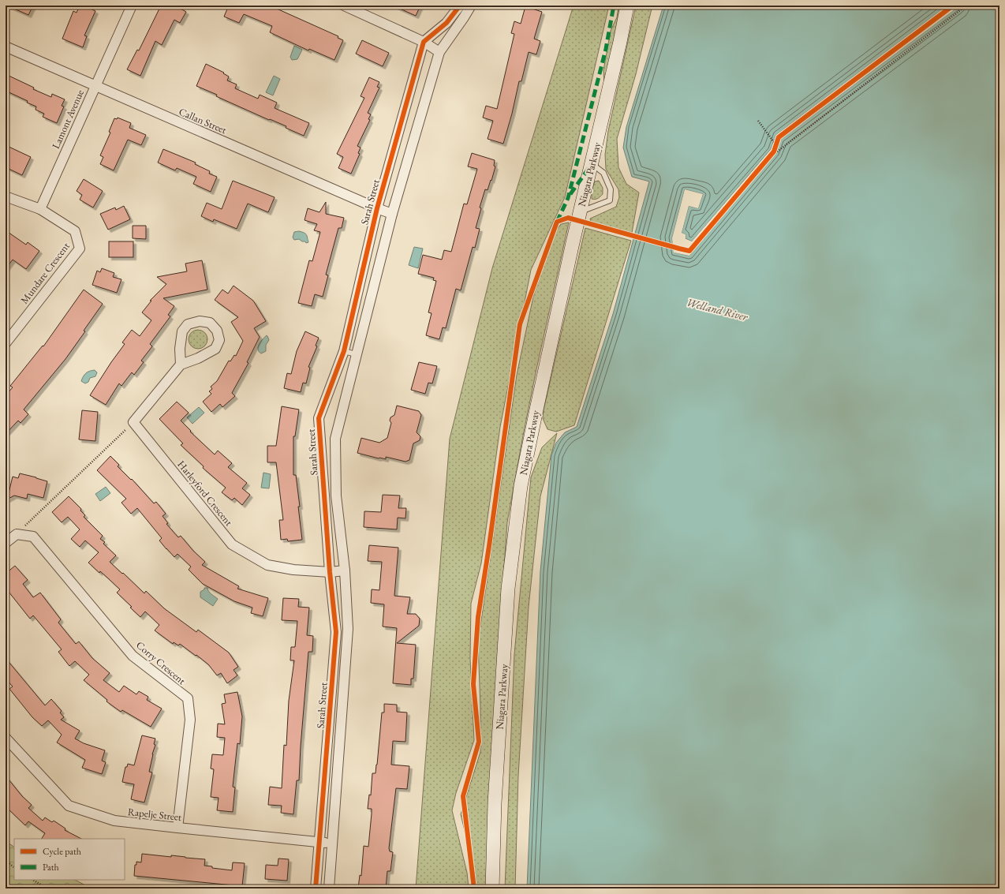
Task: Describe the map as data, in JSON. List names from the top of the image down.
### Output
{
  "streets": {
    "main road": ["Niagara Parkway"],
    "street": [
      "Lamont Avenue",
      "Callan Street",
      "Sarah Street",
      "Mundare Crescent",
      "Harleyford Crescent",
      "Corry Crescent",
      "Rapelje Street"
    ]
  },
  "crossings": [
    ["Lamont Avenue", "Callan Street"],
    ["Lamont Avenue", "Mundare Crescent"],
    ["Callan Street", "Sarah Street"],
    ["Sarah Street", "Harleyford Crescent"],
    ["Sarah Street", "Rapelje Street"],
    ["Corry Crescent", "Rapelje Street"]
  ],
  "water": ["Welland River"],
  "legend": ["Cycle path", "Path"]
}
